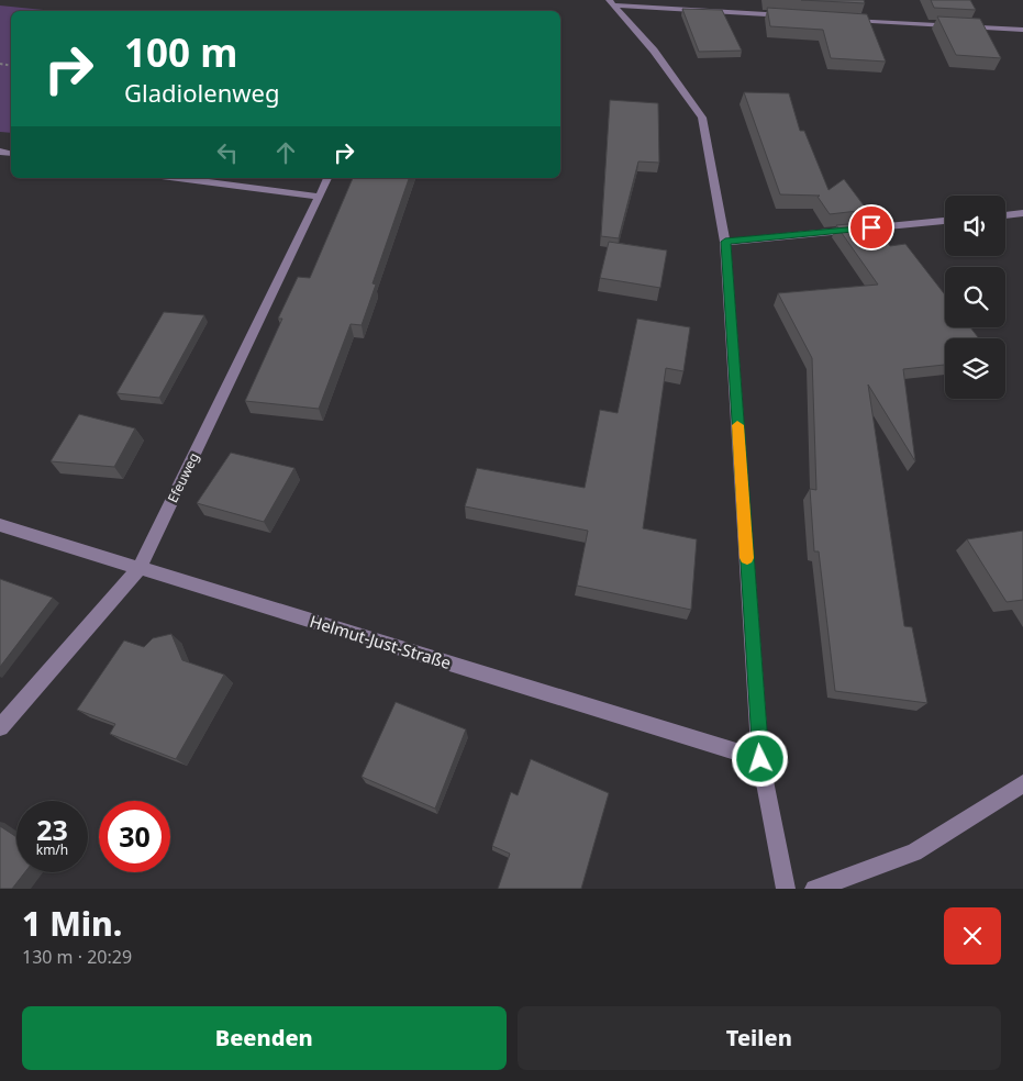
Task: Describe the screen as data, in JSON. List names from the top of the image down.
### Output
{
  "streets": {
    "street": ["Efeuweg", "Helmut-Just-Straße"]
  },
  "crossings": [
    ["Efeuweg", "Helmut-Just-Straße"]
  ],
  "page": {
    "turn": ["100 m", "Gladiolenweg"],
    "speed": "23 km/h",
    "limit": "30",
    "heading": ["1 Min.", "130 m · 20:29"],
    "buttons": ["Beenden", "Teilen"]
  }
}
